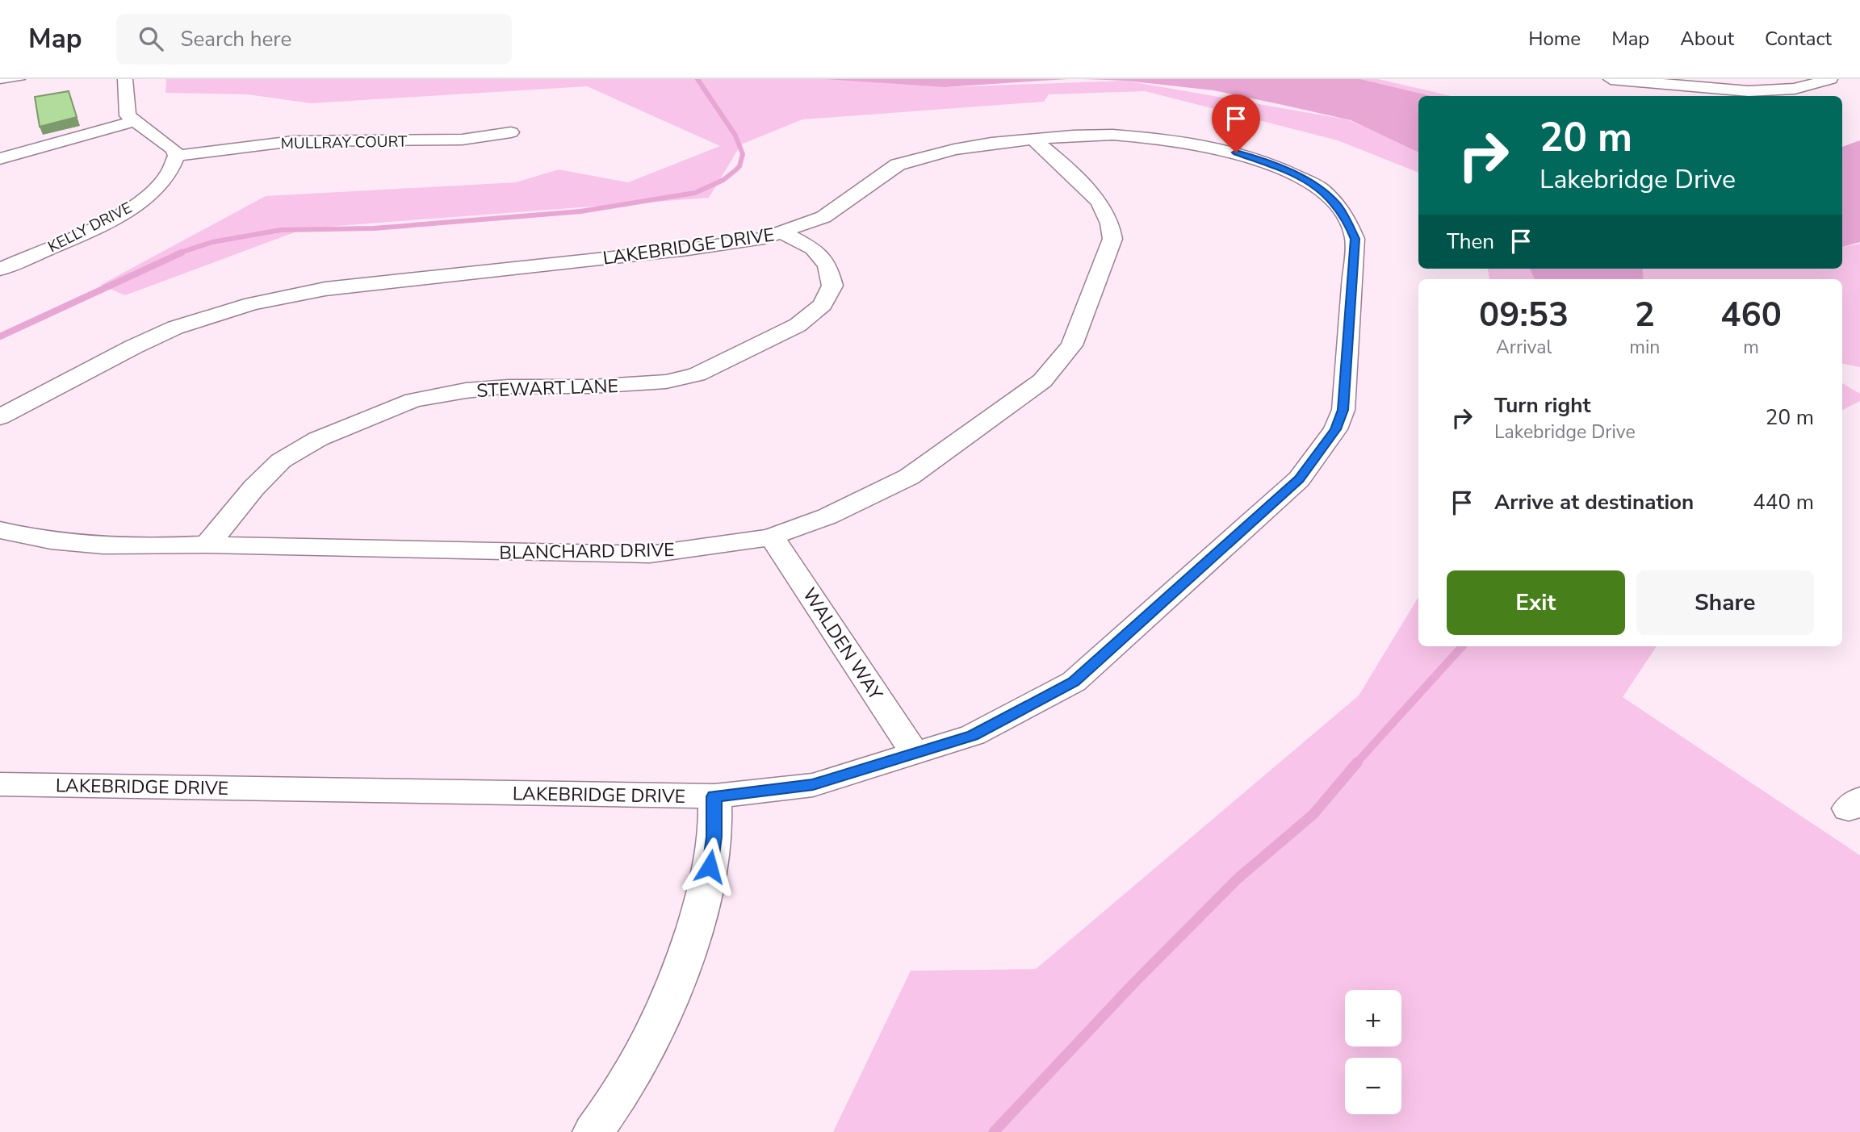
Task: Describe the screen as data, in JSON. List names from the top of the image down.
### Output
{
  "streets": {
    "street": [
      "MULLRAY COURT",
      "KELLY DRIVE",
      "LAKEBRIDGE DRIVE",
      "STEWART LANE",
      "BLANCHARD DRIVE",
      "WALDEN WAY"
    ]
  },
  "crossings": [
    ["MULLRAY COURT", "KELLY DRIVE"],
    ["LAKEBRIDGE DRIVE", "STEWART LANE"],
    ["LAKEBRIDGE DRIVE", "BLANCHARD DRIVE"],
    ["LAKEBRIDGE DRIVE", "WALDEN WAY"],
    ["STEWART LANE", "BLANCHARD DRIVE"],
    ["BLANCHARD DRIVE", "WALDEN WAY"]
  ],
  "page": {
    "header": "Map",
    "search": "Search here",
    "nav": [
      "Home",
      "Map",
      "About",
      "Contact"
    ],
    "turn": ["20 m", "Lakebridge Drive"],
    "then": "Then",
    "eta": [
      "09:53",
      "Arrival",
      "2",
      "min",
      "460",
      "m"
    ],
    "list": [
      {
        "name": "Turn right",
        "note": "Lakebridge Drive",
        "value": "20 m"
      },
      {
        "name": "Arrive at destination",
        "value": "440 m"
      }
    ],
    "buttons": ["Exit", "Share"],
    "map_buttons": ["+", "−"]
  }
}
